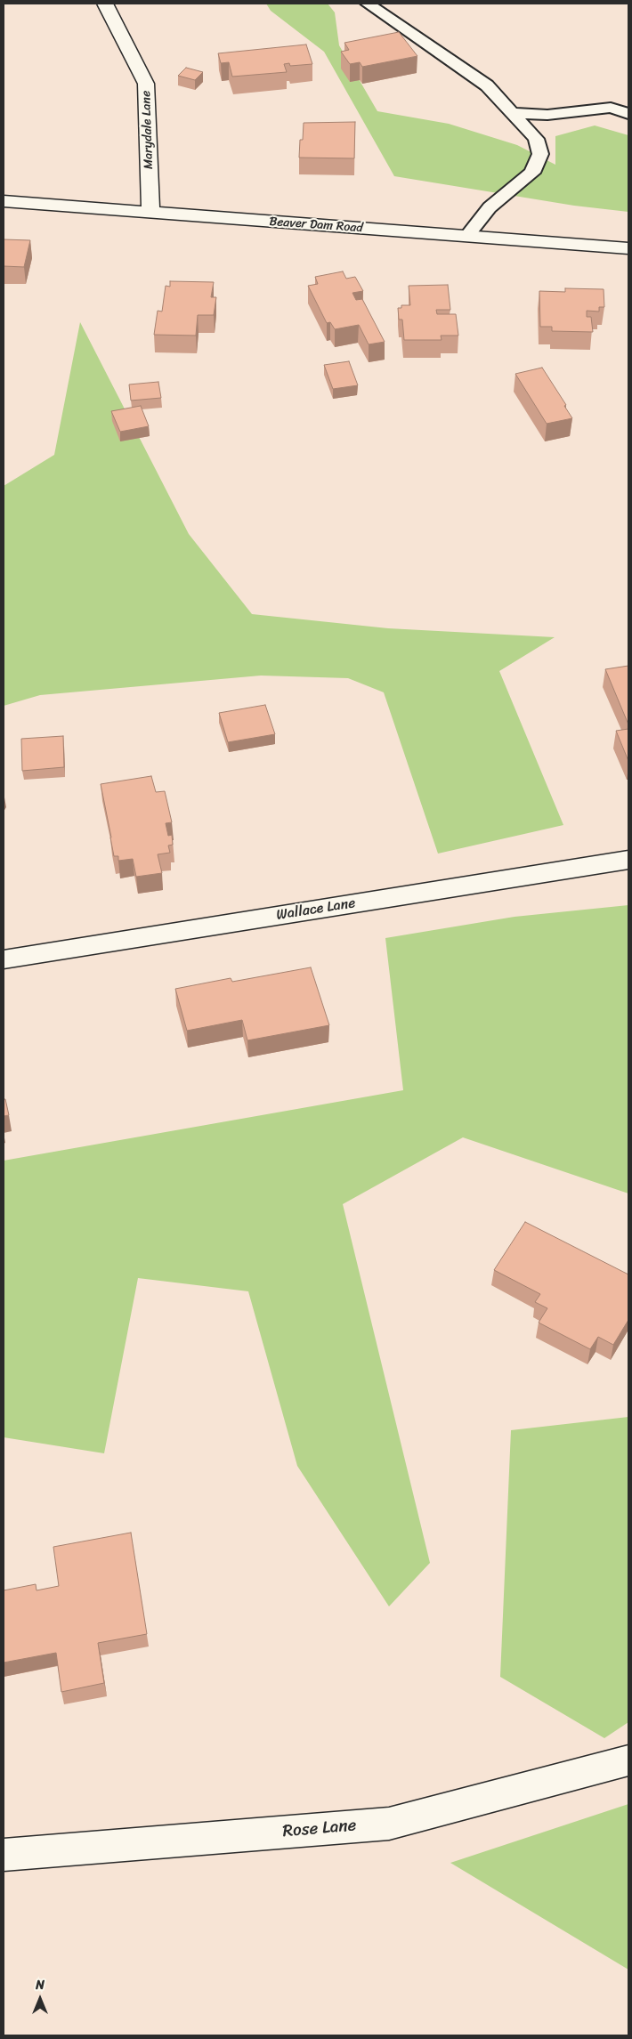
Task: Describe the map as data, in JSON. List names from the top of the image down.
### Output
{
  "streets": {
    "street": [
      "Marydale Lane",
      "Beaver Dam Road",
      "Wallace Lane",
      "Rose Lane"
    ]
  },
  "crossings": [
    ["Marydale Lane", "Beaver Dam Road"]
  ],
  "north": "top"
}
